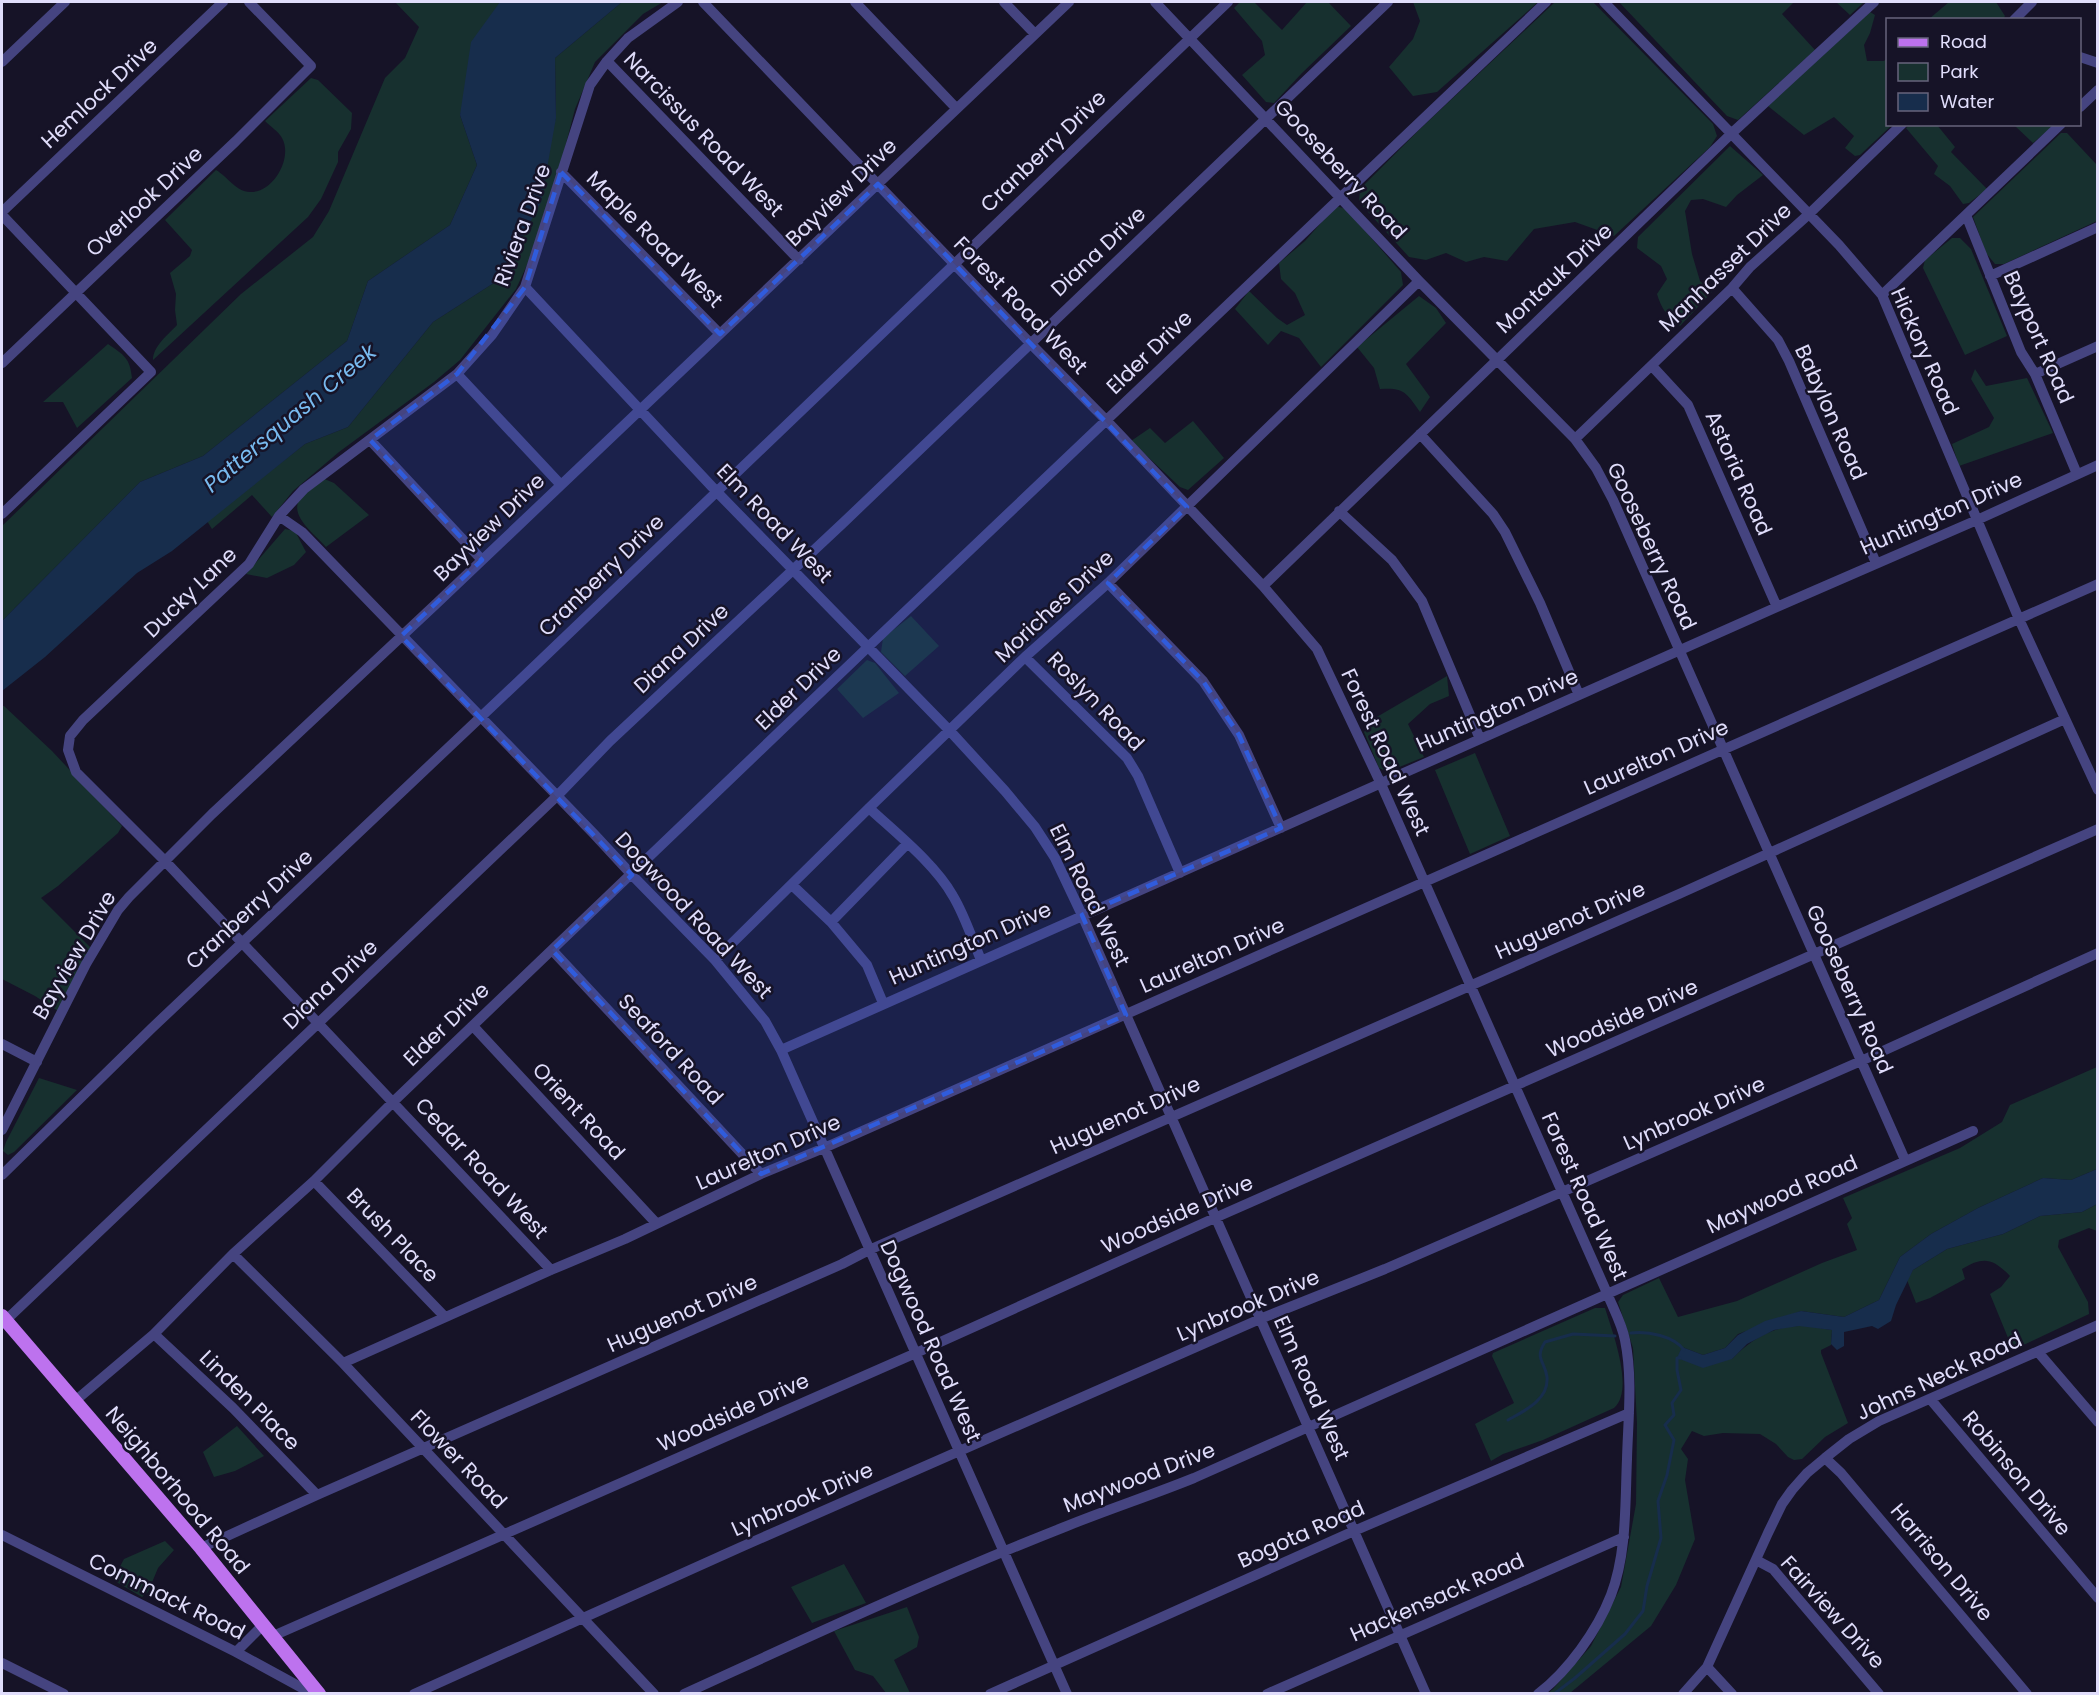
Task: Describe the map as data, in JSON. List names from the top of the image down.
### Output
{
  "streets": {
    "main road": ["Neighborhood Road"],
    "street": [
      "Hemlock Drive",
      "Narcissus Road West",
      "Cranberry Drive",
      "Gooseberry Road",
      "Bayview Drive",
      "Overlook Drive",
      "Riviera Drive",
      "Maple Road West",
      "Diana Drive",
      "Manhasset Drive",
      "Montauk Drive",
      "Forest Road West",
      "Bayport Road",
      "Hickory Road",
      "Elder Drive",
      "Babylon Road",
      "Astoria Road",
      "Huntington Drive",
      "Elm Road West",
      "Ducky Lane",
      "Moriches Drive",
      "Roslyn Road",
      "Laurelton Drive",
      "Dogwood Road West",
      "Huguenot Drive",
      "Woodside Drive",
      "Seaford Road",
      "Orient Road",
      "Lynbrook Drive",
      "Cedar Road West",
      "Maywood Road",
      "Brush Place",
      "Johns Neck Road",
      "Linden Place",
      "Flower Road",
      "Robinson Drive",
      "Maywood Drive",
      "Bogota Road",
      "Harrison Drive",
      "Commack Road",
      "Hackensack Road",
      "Fairview Drive"
    ]
  },
  "crossings": [
    ["Narcissus Road West", "Bayview Drive"],
    ["Narcissus Road West", "Riviera Drive"],
    ["Cranberry Drive", "Gooseberry Road"],
    ["Cranberry Drive", "Forest Road West"],
    ["Cranberry Drive", "Elm Road West"],
    ["Cranberry Drive", "Dogwood Road West"],
    ["Cranberry Drive", "Cedar Road West"],
    ["Gooseberry Road", "Diana Drive"],
    ["Gooseberry Road", "Manhasset Drive"],
    ["Gooseberry Road", "Montauk Drive"],
    ["Gooseberry Road", "Elder Drive"],
    ["Gooseberry Road", "Huntington Drive"],
    ["Gooseberry Road", "Moriches Drive"],
    ["Gooseberry Road", "Laurelton Drive"],
    ["Gooseberry Road", "Huguenot Drive"],
    ["Gooseberry Road", "Woodside Drive"],
    ["Gooseberry Road", "Lynbrook Drive"],
    ["Gooseberry Road", "Maywood Road"],
    ["Bayview Drive", "Maple Road West"],
    ["Bayview Drive", "Forest Road West"],
    ["Bayview Drive", "Elm Road West"],
    ["Bayview Drive", "Dogwood Road West"],
    ["Bayview Drive", "Cedar Road West"],
    ["Riviera Drive", "Maple Road West"],
    ["Riviera Drive", "Elm Road West"],
    ["Riviera Drive", "Ducky Lane"],
    ["Diana Drive", "Forest Road West"],
    ["Diana Drive", "Elm Road West"],
    ["Diana Drive", "Dogwood Road West"],
    ["Diana Drive", "Cedar Road West"],
    ["Diana Drive", "Neighborhood Road"],
    ["Manhasset Drive", "Hickory Road"],
    ["Manhasset Drive", "Babylon Road"],
    ["Manhasset Drive", "Astoria Road"],
    ["Montauk Drive", "Forest Road West"],
    ["Montauk Drive", "Hickory Road"],
    ["Forest Road West", "Elder Drive"],
    ["Forest Road West", "Huntington Drive"],
    ["Forest Road West", "Moriches Drive"],
    ["Forest Road West", "Laurelton Drive"],
    ["Forest Road West", "Huguenot Drive"],
    ["Forest Road West", "Woodside Drive"],
    ["Forest Road West", "Lynbrook Drive"],
    ["Forest Road West", "Maywood Road"],
    ["Forest Road West", "Maywood Drive"],
    ["Forest Road West", "Bogota Road"],
    ["Forest Road West", "Hackensack Road"],
    ["Bayport Road", "Huntington Drive"],
    ["Hickory Road", "Huntington Drive"],
    ["Hickory Road", "Laurelton Drive"],
    ["Hickory Road", "Huguenot Drive"],
    ["Elder Drive", "Elm Road West"],
    ["Elder Drive", "Dogwood Road West"],
    ["Elder Drive", "Seaford Road"],
    ["Elder Drive", "Orient Road"],
    ["Elder Drive", "Cedar Road West"],
    ["Elder Drive", "Brush Place"],
    ["Elder Drive", "Linden Place"],
    ["Elder Drive", "Flower Road"],
    ["Elder Drive", "Neighborhood Road"],
    ["Babylon Road", "Huntington Drive"],
    ["Astoria Road", "Huntington Drive"],
    ["Huntington Drive", "Elm Road West"],
    ["Huntington Drive", "Roslyn Road"],
    ["Huntington Drive", "Dogwood Road West"],
    ["Elm Road West", "Moriches Drive"],
    ["Elm Road West", "Laurelton Drive"],
    ["Elm Road West", "Huguenot Drive"],
    ["Elm Road West", "Woodside Drive"],
    ["Elm Road West", "Lynbrook Drive"],
    ["Elm Road West", "Maywood Drive"],
    ["Elm Road West", "Bogota Road"],
    ["Elm Road West", "Hackensack Road"],
    ["Ducky Lane", "Dogwood Road West"],
    ["Ducky Lane", "Cedar Road West"],
    ["Moriches Drive", "Roslyn Road"],
    ["Moriches Drive", "Dogwood Road West"],
    ["Laurelton Drive", "Dogwood Road West"],
    ["Laurelton Drive", "Seaford Road"],
    ["Laurelton Drive", "Orient Road"],
    ["Laurelton Drive", "Cedar Road West"],
    ["Laurelton Drive", "Brush Place"],
    ["Laurelton Drive", "Flower Road"],
    ["Dogwood Road West", "Huguenot Drive"],
    ["Dogwood Road West", "Woodside Drive"],
    ["Dogwood Road West", "Lynbrook Drive"],
    ["Dogwood Road West", "Maywood Drive"],
    ["Dogwood Road West", "Bogota Road"],
    ["Huguenot Drive", "Linden Place"],
    ["Huguenot Drive", "Flower Road"],
    ["Huguenot Drive", "Neighborhood Road"],
    ["Woodside Drive", "Flower Road"],
    ["Woodside Drive", "Neighborhood Road"],
    ["Lynbrook Drive", "Flower Road"],
    ["Maywood Road", "Maywood Drive"],
    ["Johns Neck Road", "Robinson Drive"],
    ["Johns Neck Road", "Harrison Drive"],
    ["Johns Neck Road", "Fairview Drive"]
  ],
  "water": ["Pattersquash Creek"],
  "legend": ["Road", "Park", "Water"]
}
